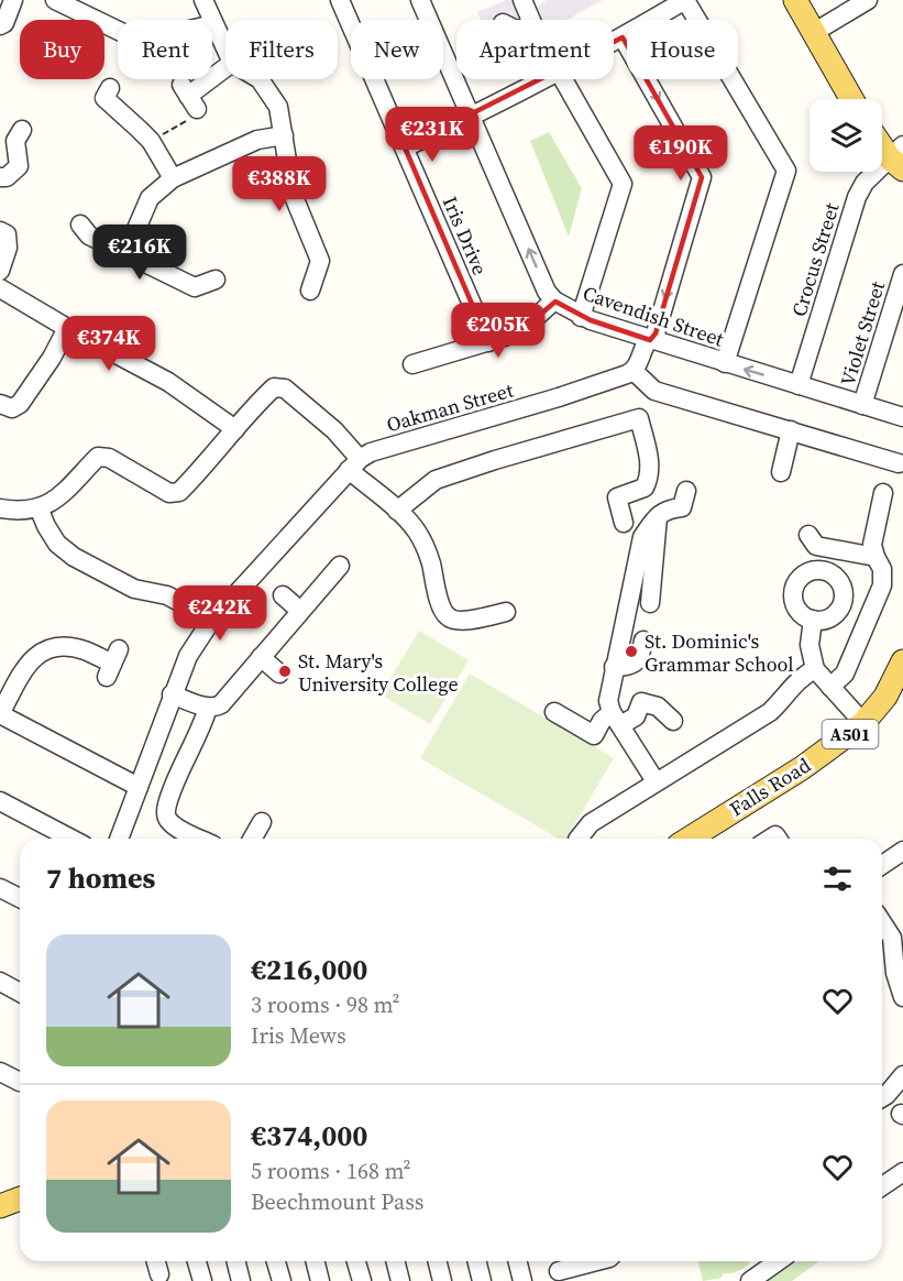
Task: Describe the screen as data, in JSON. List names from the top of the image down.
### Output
{
  "streets": {
    "main road": ["A501", "Falls Road"],
    "street": [
      "Iris Drive",
      "Crocus Street",
      "Cavendish Street",
      "Violet Street",
      "Oakman Street"
    ]
  },
  "crossings": [
    ["Crocus Street", "Cavendish Street"],
    ["Cavendish Street", "Violet Street"]
  ],
  "one_way": ["Cavendish Street"],
  "places": ["St. Dominic's Grammar School", "St. Mary's University College"],
  "page": {
    "chip": [
      "Buy",
      "Rent",
      "Filters",
      "New",
      "Apartment",
      "House"
    ],
    "price": [
      "€231K",
      "€190K",
      "€388K",
      "€216K",
      "€205K",
      "€374K",
      "€242K"
    ],
    "heading": "7 homes",
    "list": [
      {
        "name": "€216,000",
        "note": "3 rooms · 98 m² · Iris Mews"
      },
      {
        "name": "€374,000",
        "note": "5 rooms · 168 m² · Beechmount Pass"
      }
    ]
  }
}
